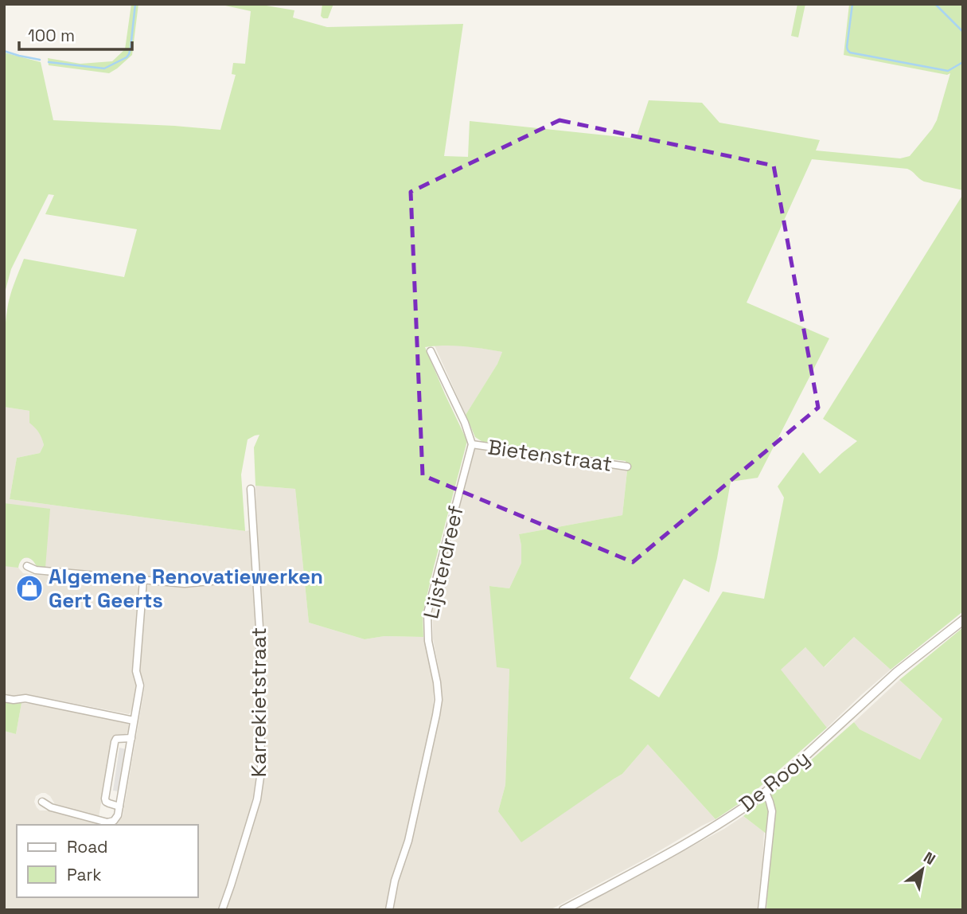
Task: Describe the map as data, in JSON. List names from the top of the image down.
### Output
{
  "streets": {
    "street": [
      "Bietenstraat",
      "Lijsterdreef",
      "Karrekietstraat",
      "De Rooy"
    ]
  },
  "crossings": [
    ["Bietenstraat", "Lijsterdreef"]
  ],
  "places": {
    "shop": ["Algemene Renovatiewerken Gert Geerts"]
  },
  "legend": ["Road", "Park"],
  "scale_bar": "100 m",
  "north": "top right"
}
